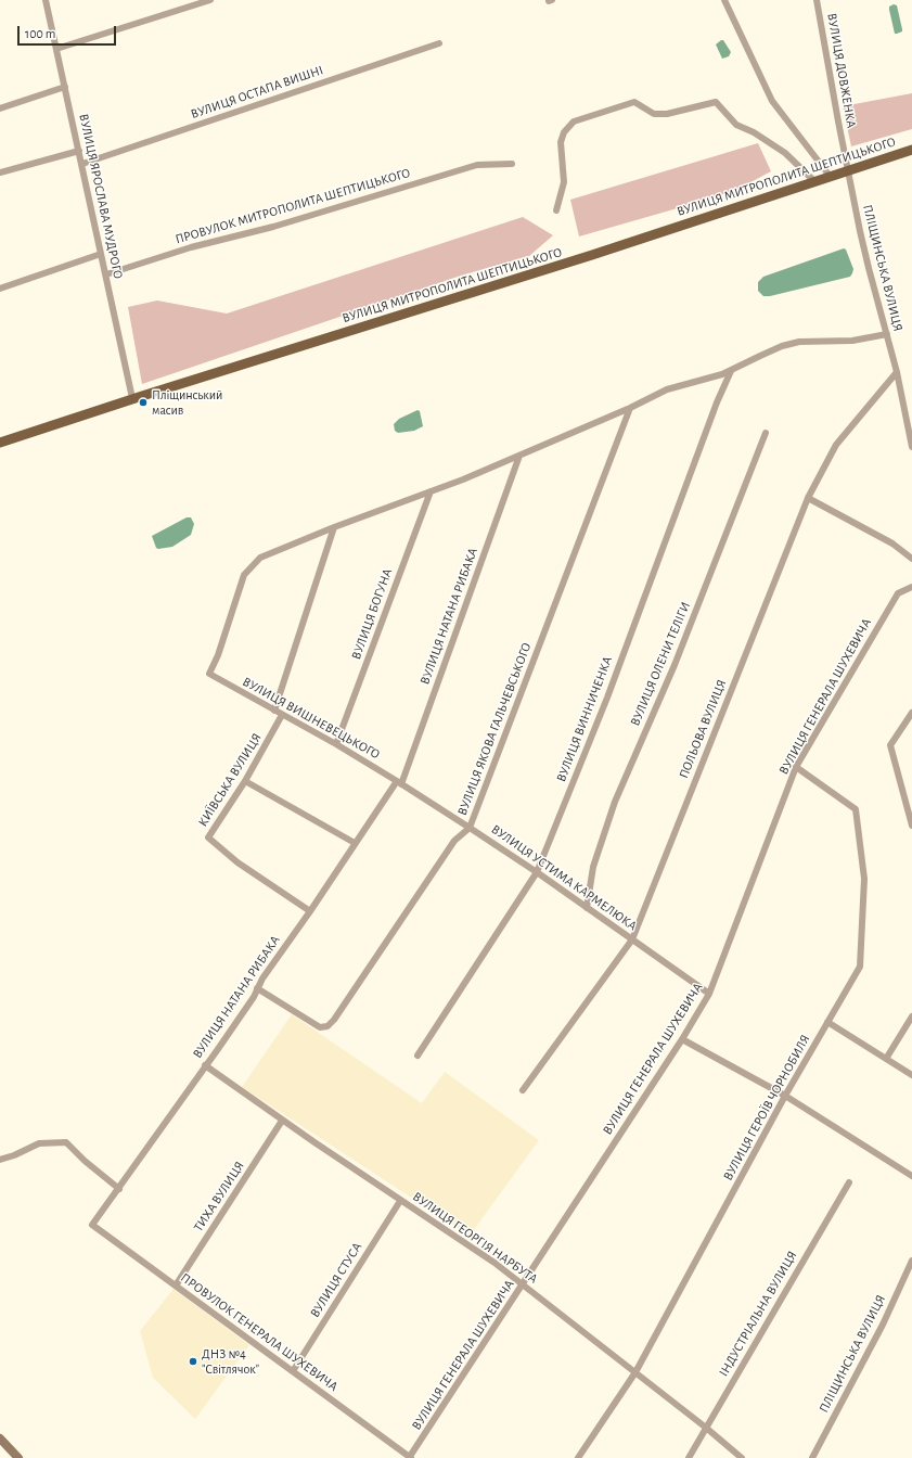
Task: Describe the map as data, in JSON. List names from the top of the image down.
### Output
{
  "streets": {
    "main road": ["ВУЛИЦЯ МИТРОПОЛИТА ШЕПТИЦЬКОГО"],
    "street": [
      "ВУЛИЦЯ ДОВЖЕНКА",
      "ВУЛИЦЯ ОСТАПА ВИШНІ",
      "ВУЛИЦЯ ЯРОСЛАВА МУДРОГО",
      "ПРОВУЛОК МИТРОПОЛИТА ШЕПТИЦЬКОГО",
      "ПЛІЩИНСЬКА ВУЛИЦЯ",
      "ВУЛИЦЯ БОГУНА",
      "ВУЛИЦЯ НАТАНА РИБАКА",
      "ВУЛИЦЯ ОЛЕНИ ТЕЛІГИ",
      "ВУЛИЦЯ ГЕНЕРАЛА ШУХЕВИЧА",
      "ВУЛИЦЯ ВИШНЕВЕЦЬКОГО",
      "ВУЛИЦЯ ВИННИЧЕНКА",
      "ВУЛИЦЯ ЯКОВА ГАЛЬЧЕВСЬКОГО",
      "ПОЛЬОВА ВУЛИЦЯ",
      "КИЇВСЬКА ВУЛИЦЯ",
      "ВУЛИЦЯ УСТИМА КАРМЕЛЮКА",
      "ВУЛИЦЯ ГЕРОЇВ ЧОРНОБИЛЯ",
      "ТИХА ВУЛИЦЯ",
      "ВУЛИЦЯ ГЕОРГІЯ НАРБУТА",
      "ВУЛИЦЯ СТУСА",
      "ІНДУСТРІАЛЬНА ВУЛИЦЯ",
      "ПРОВУЛОК ГЕНЕРАЛА ШУХЕВИЧА"
    ]
  },
  "crossings": [
    ["ВУЛИЦЯ ДОВЖЕНКА", "ВУЛИЦЯ МИТРОПОЛИТА ШЕПТИЦЬКОГО"],
    ["ВУЛИЦЯ ДОВЖЕНКА", "ПЛІЩИНСЬКА ВУЛИЦЯ"],
    ["ВУЛИЦЯ ОСТАПА ВИШНІ", "ВУЛИЦЯ ЯРОСЛАВА МУДРОГО"],
    ["ВУЛИЦЯ МИТРОПОЛИТА ШЕПТИЦЬКОГО", "ВУЛИЦЯ ЯРОСЛАВА МУДРОГО"],
    ["ВУЛИЦЯ МИТРОПОЛИТА ШЕПТИЦЬКОГО", "ПЛІЩИНСЬКА ВУЛИЦЯ"],
    ["ВУЛИЦЯ ЯРОСЛАВА МУДРОГО", "ПРОВУЛОК МИТРОПОЛИТА ШЕПТИЦЬКОГО"],
    ["ПЛІЩИНСЬКА ВУЛИЦЯ", "ПОЛЬОВА ВУЛИЦЯ"],
    ["ВУЛИЦЯ БОГУНА", "ВУЛИЦЯ ВИШНЕВЕЦЬКОГО"],
    ["ВУЛИЦЯ НАТАНА РИБАКА", "ВУЛИЦЯ ВИШНЕВЕЦЬКОГО"],
    ["ВУЛИЦЯ НАТАНА РИБАКА", "ВУЛИЦЯ ЯКОВА ГАЛЬЧЕВСЬКОГО"],
    ["ВУЛИЦЯ НАТАНА РИБАКА", "КИЇВСЬКА ВУЛИЦЯ"],
    ["ВУЛИЦЯ НАТАНА РИБАКА", "ВУЛИЦЯ УСТИМА КАРМЕЛЮКА"],
    ["ВУЛИЦЯ НАТАНА РИБАКА", "ВУЛИЦЯ ГЕОРГІЯ НАРБУТА"],
    ["ВУЛИЦЯ НАТАНА РИБАКА", "ПРОВУЛОК ГЕНЕРАЛА ШУХЕВИЧА"],
    ["ВУЛИЦЯ ОЛЕНИ ТЕЛІГИ", "ВУЛИЦЯ УСТИМА КАРМЕЛЮКА"],
    ["ВУЛИЦЯ ГЕНЕРАЛА ШУХЕВИЧА", "ВУЛИЦЯ УСТИМА КАРМЕЛЮКА"],
    ["ВУЛИЦЯ ГЕНЕРАЛА ШУХЕВИЧА", "ВУЛИЦЯ ГЕРОЇВ ЧОРНОБИЛЯ"],
    ["ВУЛИЦЯ ГЕНЕРАЛА ШУХЕВИЧА", "ВУЛИЦЯ ГЕОРГІЯ НАРБУТА"],
    ["ВУЛИЦЯ ГЕНЕРАЛА ШУХЕВИЧА", "ПРОВУЛОК ГЕНЕРАЛА ШУХЕВИЧА"],
    ["ВУЛИЦЯ ВИШНЕВЕЦЬКОГО", "КИЇВСЬКА ВУЛИЦЯ"],
    ["ВУЛИЦЯ ВИШНЕВЕЦЬКОГО", "ВУЛИЦЯ УСТИМА КАРМЕЛЮКА"],
    ["ВУЛИЦЯ ВИННИЧЕНКА", "ВУЛИЦЯ УСТИМА КАРМЕЛЮКА"],
    ["ВУЛИЦЯ ЯКОВА ГАЛЬЧЕВСЬКОГО", "ВУЛИЦЯ УСТИМА КАРМЕЛЮКА"],
    ["ПОЛЬОВА ВУЛИЦЯ", "ВУЛИЦЯ УСТИМА КАРМЕЛЮКА"],
    ["ВУЛИЦЯ ГЕРОЇВ ЧОРНОБИЛЯ", "ВУЛИЦЯ ГЕОРГІЯ НАРБУТА"],
    ["ТИХА ВУЛИЦЯ", "ВУЛИЦЯ ГЕОРГІЯ НАРБУТА"],
    ["ТИХА ВУЛИЦЯ", "ПРОВУЛОК ГЕНЕРАЛА ШУХЕВИЧА"],
    ["ВУЛИЦЯ ГЕОРГІЯ НАРБУТА", "ВУЛИЦЯ СТУСА"],
    ["ВУЛИЦЯ ГЕОРГІЯ НАРБУТА", "ІНДУСТРІАЛЬНА ВУЛИЦЯ"],
    ["ВУЛИЦЯ СТУСА", "ПРОВУЛОК ГЕНЕРАЛА ШУХЕВИЧА"]
  ],
  "places": ["Пліщинський масив", "ДНЗ №4 \"Світлячок\""],
  "scale_bar": "100 m"
}
